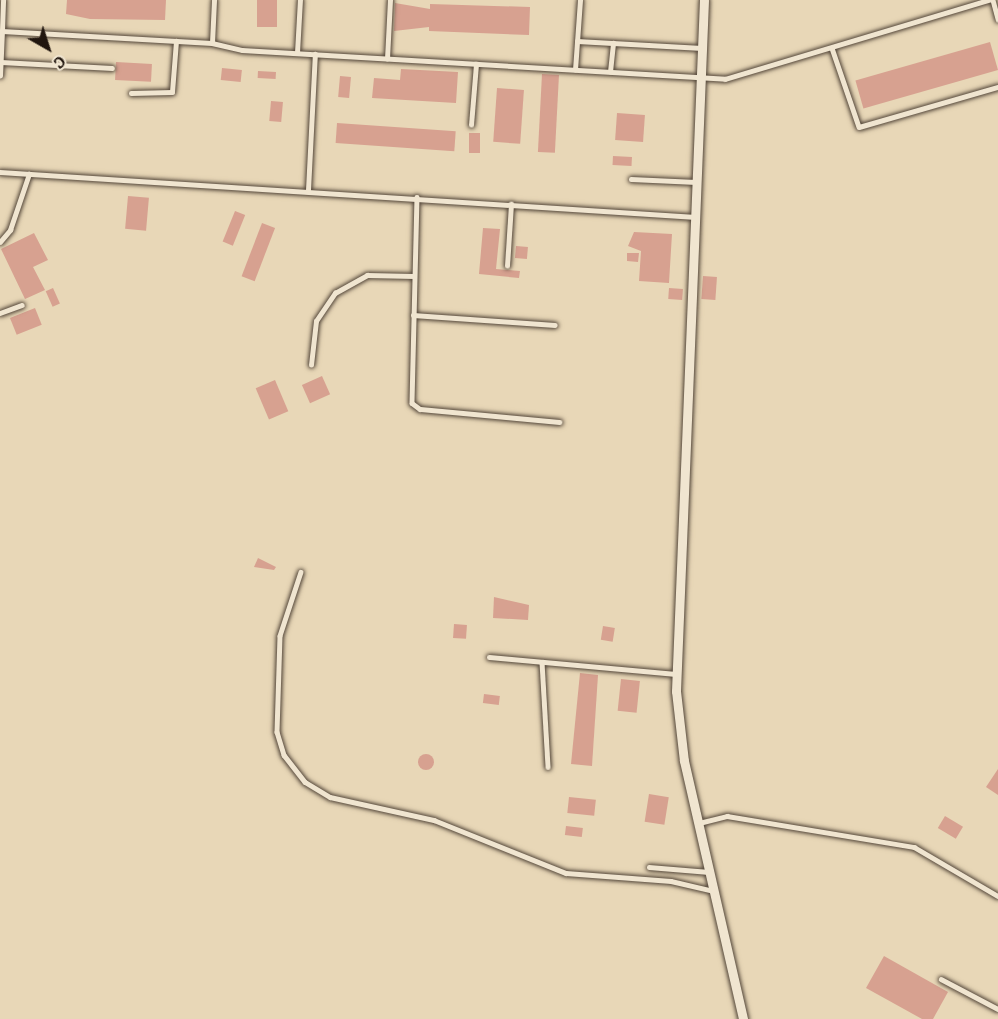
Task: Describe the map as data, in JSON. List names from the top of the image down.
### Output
{
  "north": "bottom right"
}
